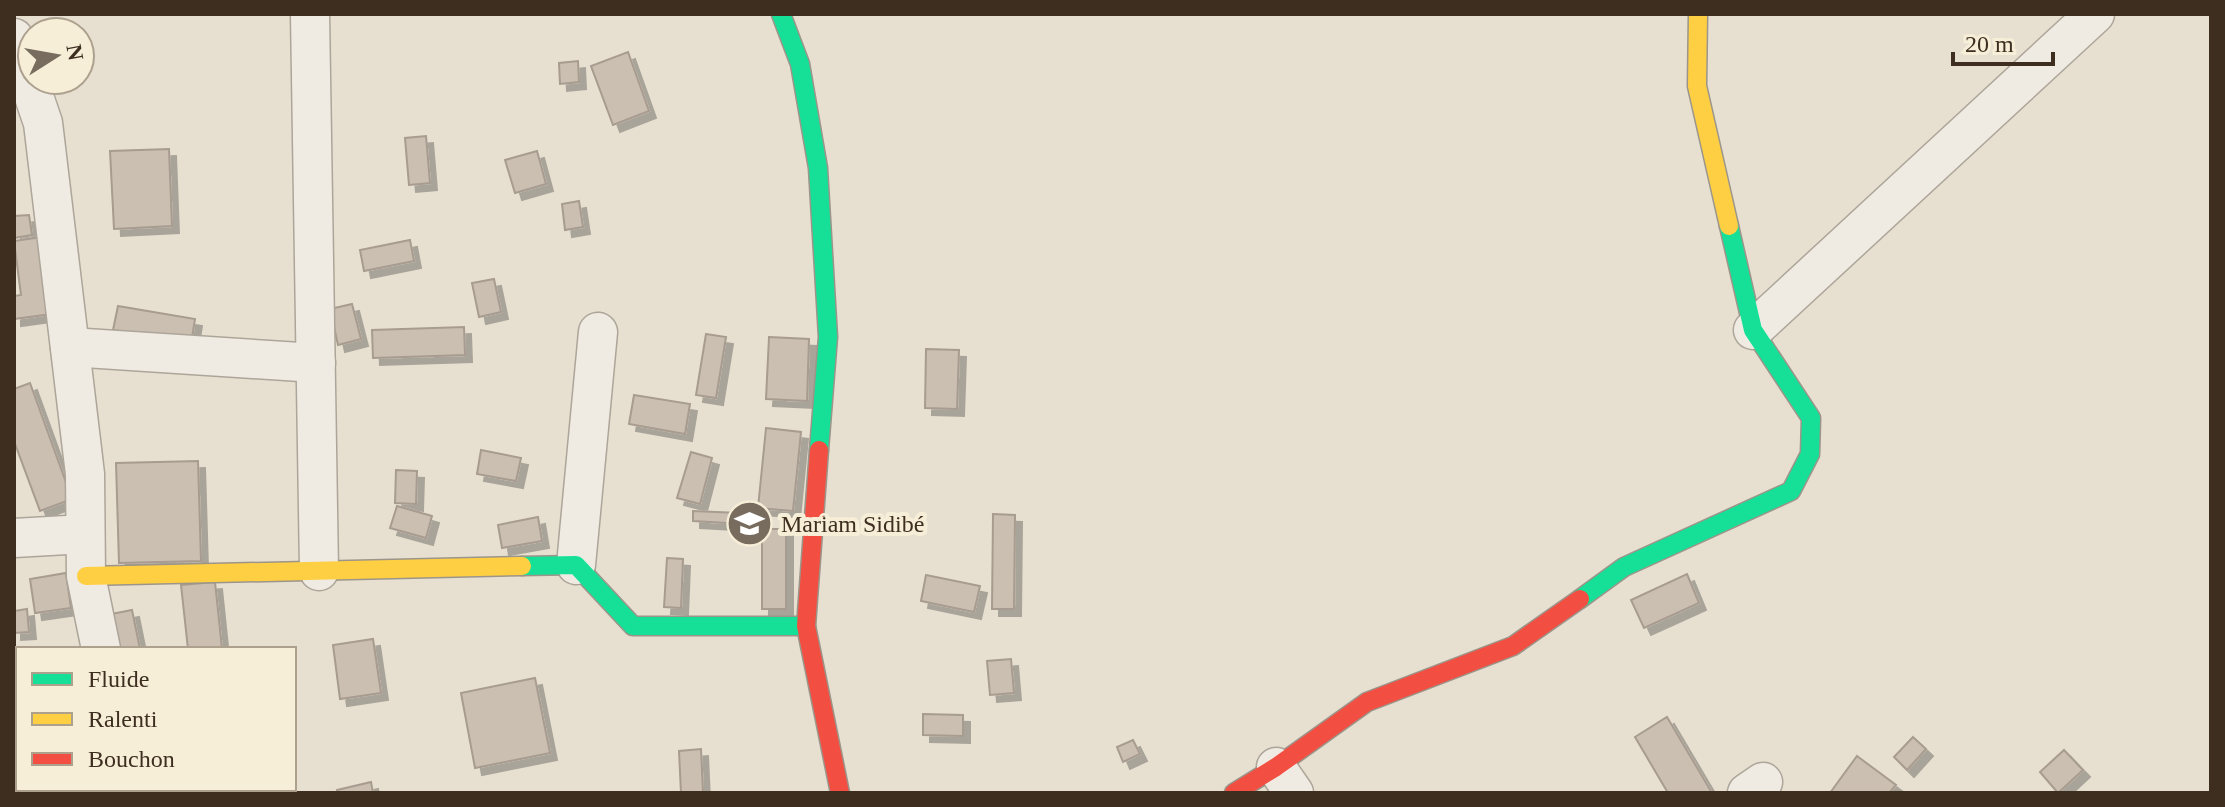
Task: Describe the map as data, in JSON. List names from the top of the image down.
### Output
{
  "places": {
    "school or university": ["Mariam Sidibé"]
  },
  "legend": ["Fluide", "Ralenti", "Bouchon"],
  "scale_bar": "20 m",
  "north": "right"
}
